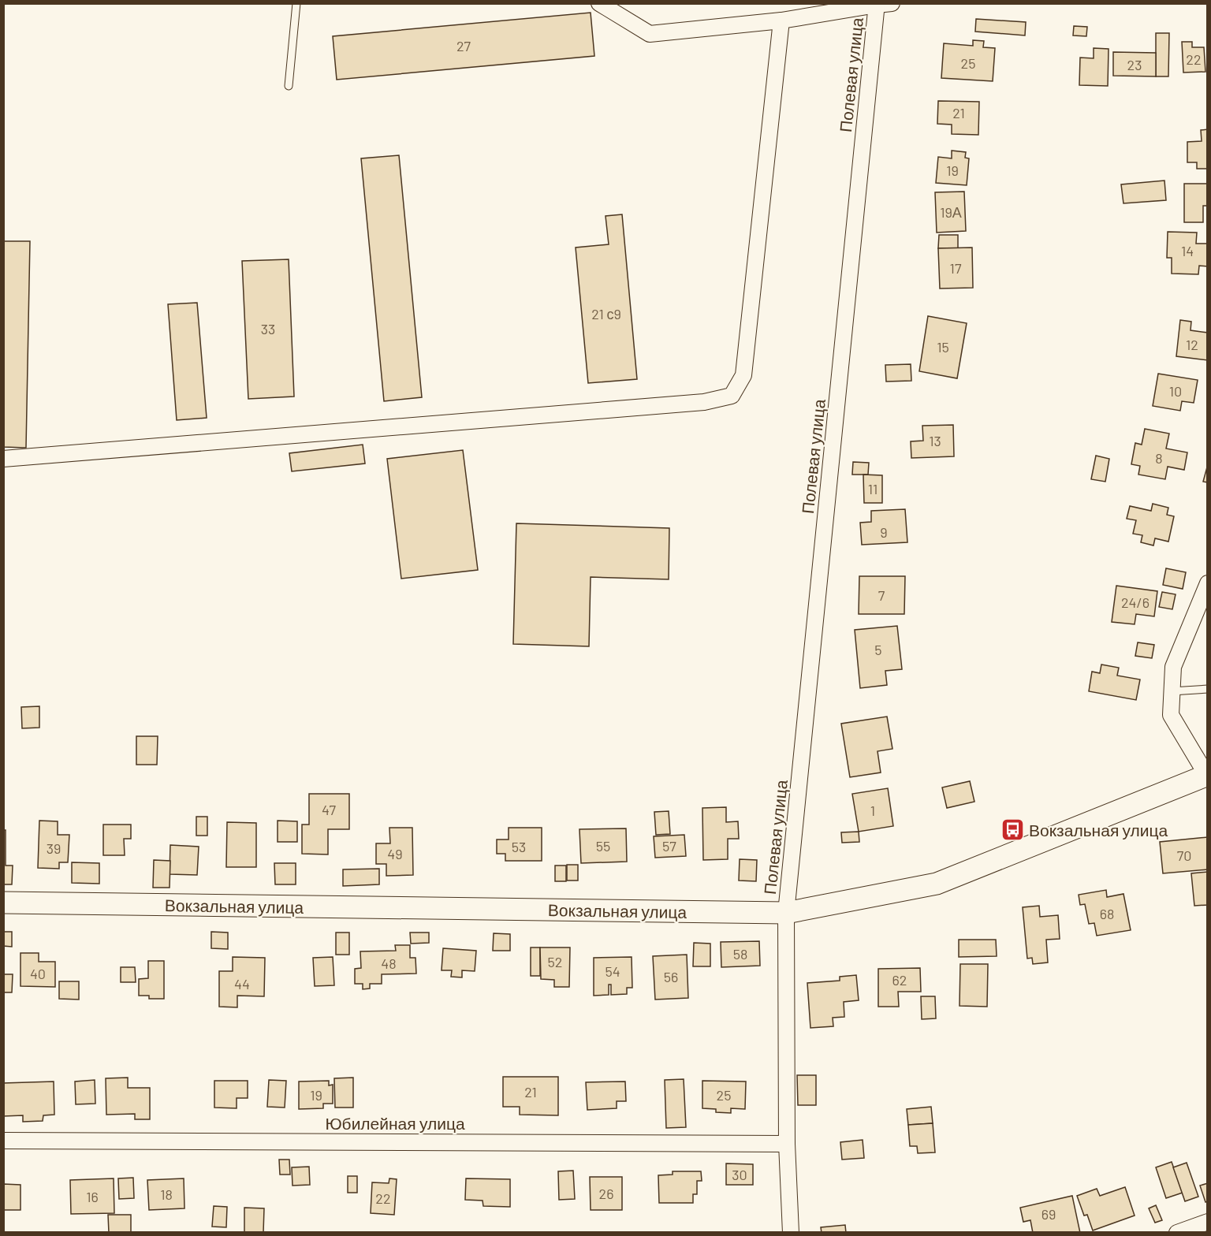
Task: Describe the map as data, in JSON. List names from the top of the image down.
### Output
{
  "streets": {
    "street": ["Полевая улица", "Вокзальная улица", "Юбилейная улица"]
  },
  "crossings": [
    ["Полевая улица", "Вокзальная улица"],
    ["Полевая улица", "Юбилейная улица"]
  ],
  "places": {
    "bus stop": ["Вокзальная улица"]
  },
  "house_numbers": [
    "27",
    "22",
    "25",
    "23",
    "21",
    "19",
    "19А",
    "14",
    "17",
    "21 с9",
    "33",
    "12",
    "15",
    "10",
    "13",
    "8",
    "11",
    "9",
    "7",
    "24/6",
    "5",
    "47",
    "1",
    "55",
    "57",
    "53",
    "39",
    "49",
    "70",
    "68",
    "58",
    "52",
    "48",
    "54",
    "40",
    "56",
    "62",
    "44",
    "21",
    "19",
    "25",
    "30",
    "26",
    "18",
    "16",
    "22",
    "69"
  ]
}
